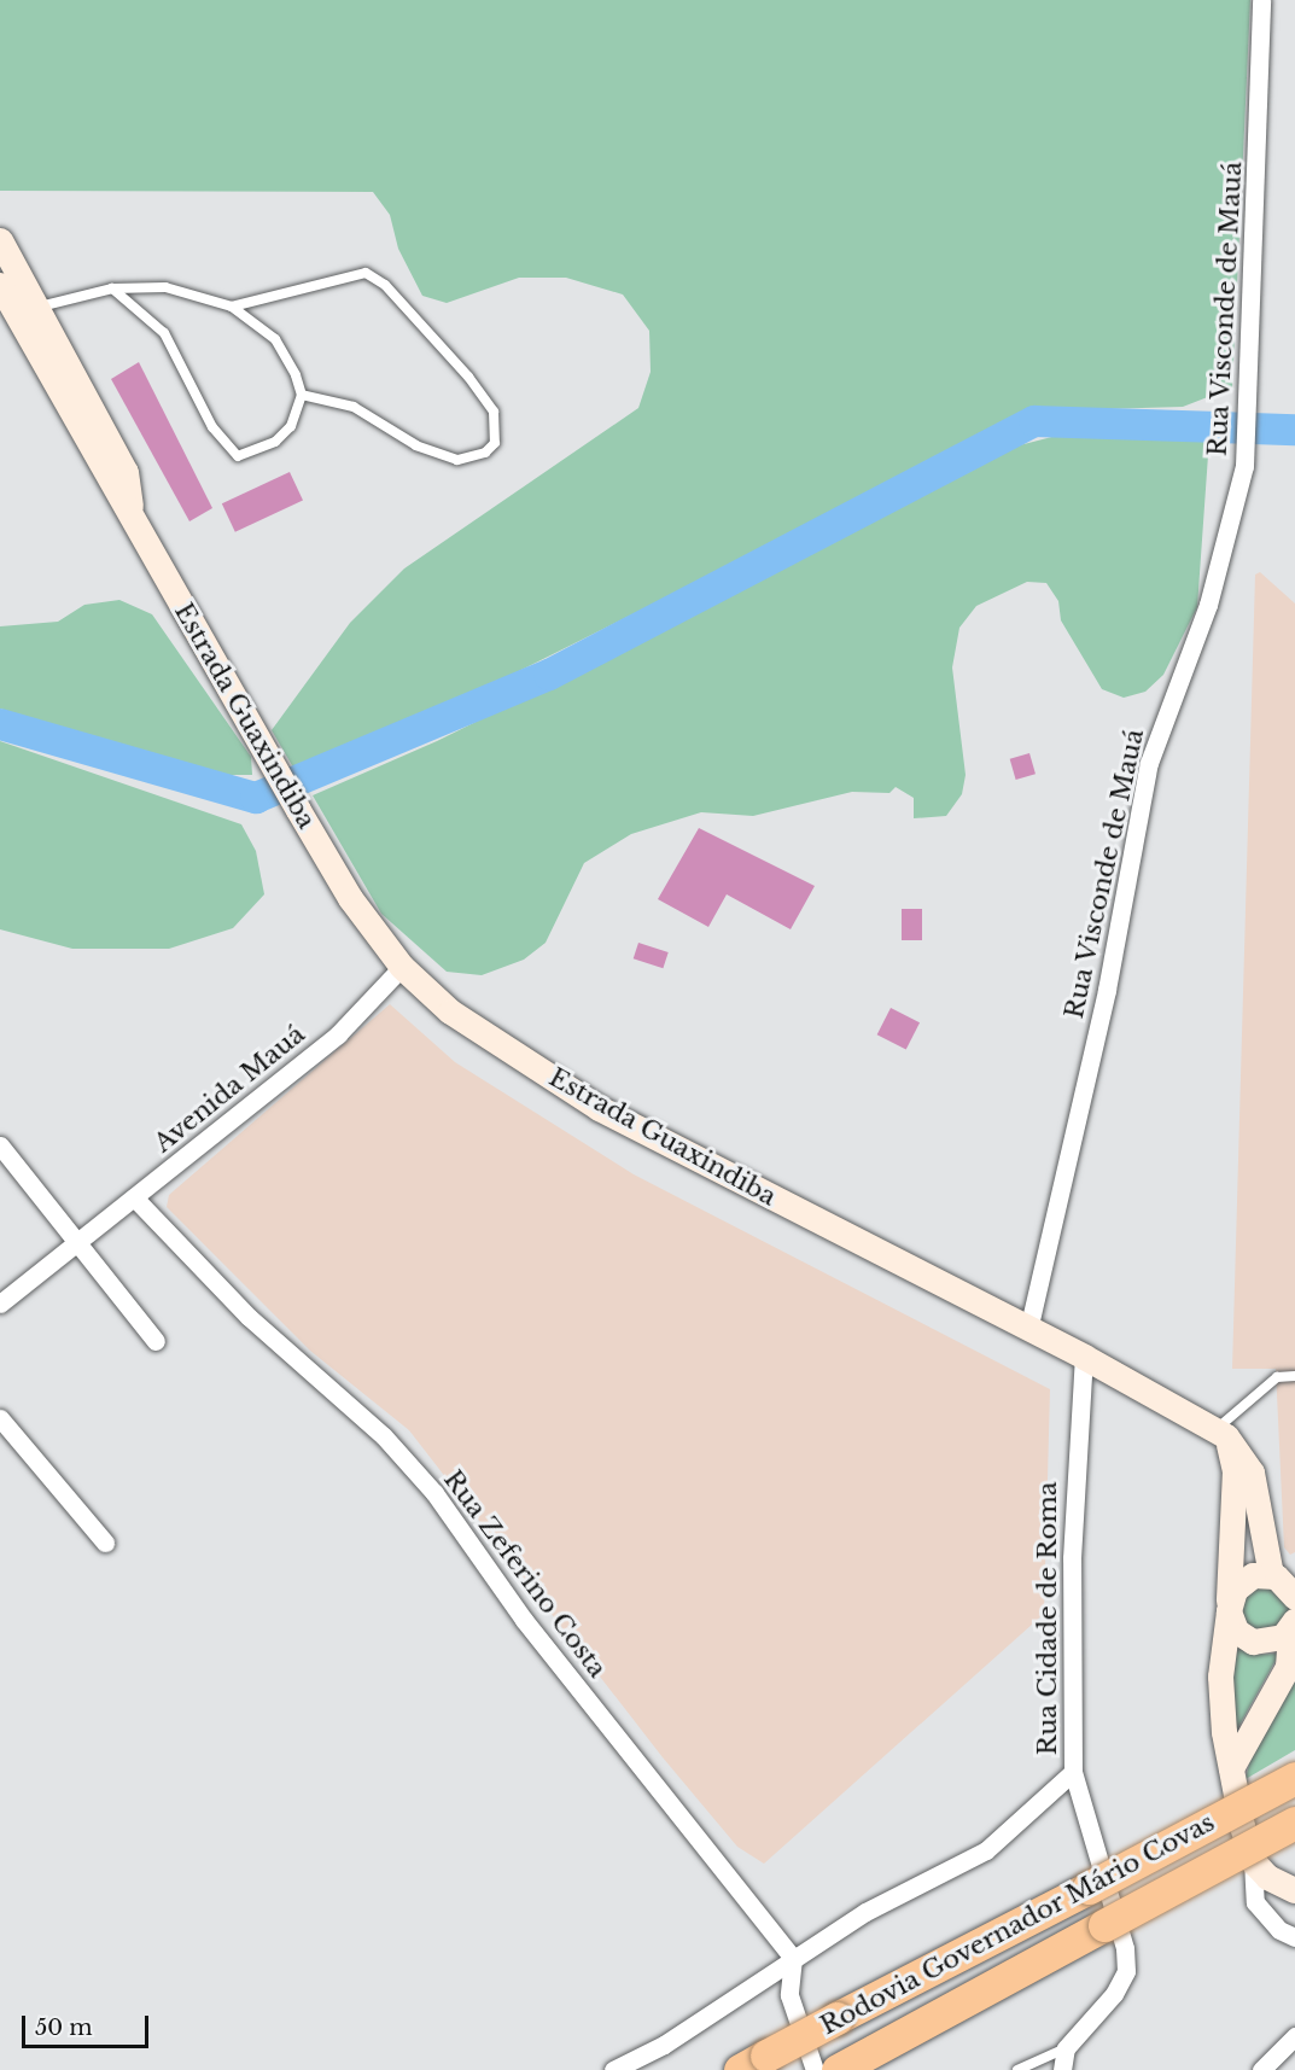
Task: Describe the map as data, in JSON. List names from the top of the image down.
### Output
{
  "streets": {
    "highway": ["Rodovia Governador Mário Covas"],
    "street": [
      "Rua Visconde de Mauá",
      "Estrada Guaxindiba",
      "Avenida Mauá",
      "Rua Zeferino Costa",
      "Rua Cidade de Roma"
    ]
  },
  "crossings": [
    ["Rua Visconde de Mauá", "Estrada Guaxindiba"],
    ["Estrada Guaxindiba", "Avenida Mauá"],
    ["Estrada Guaxindiba", "Rua Cidade de Roma"],
    ["Avenida Mauá", "Rua Zeferino Costa"]
  ],
  "scale_bar": "50 m"
}
